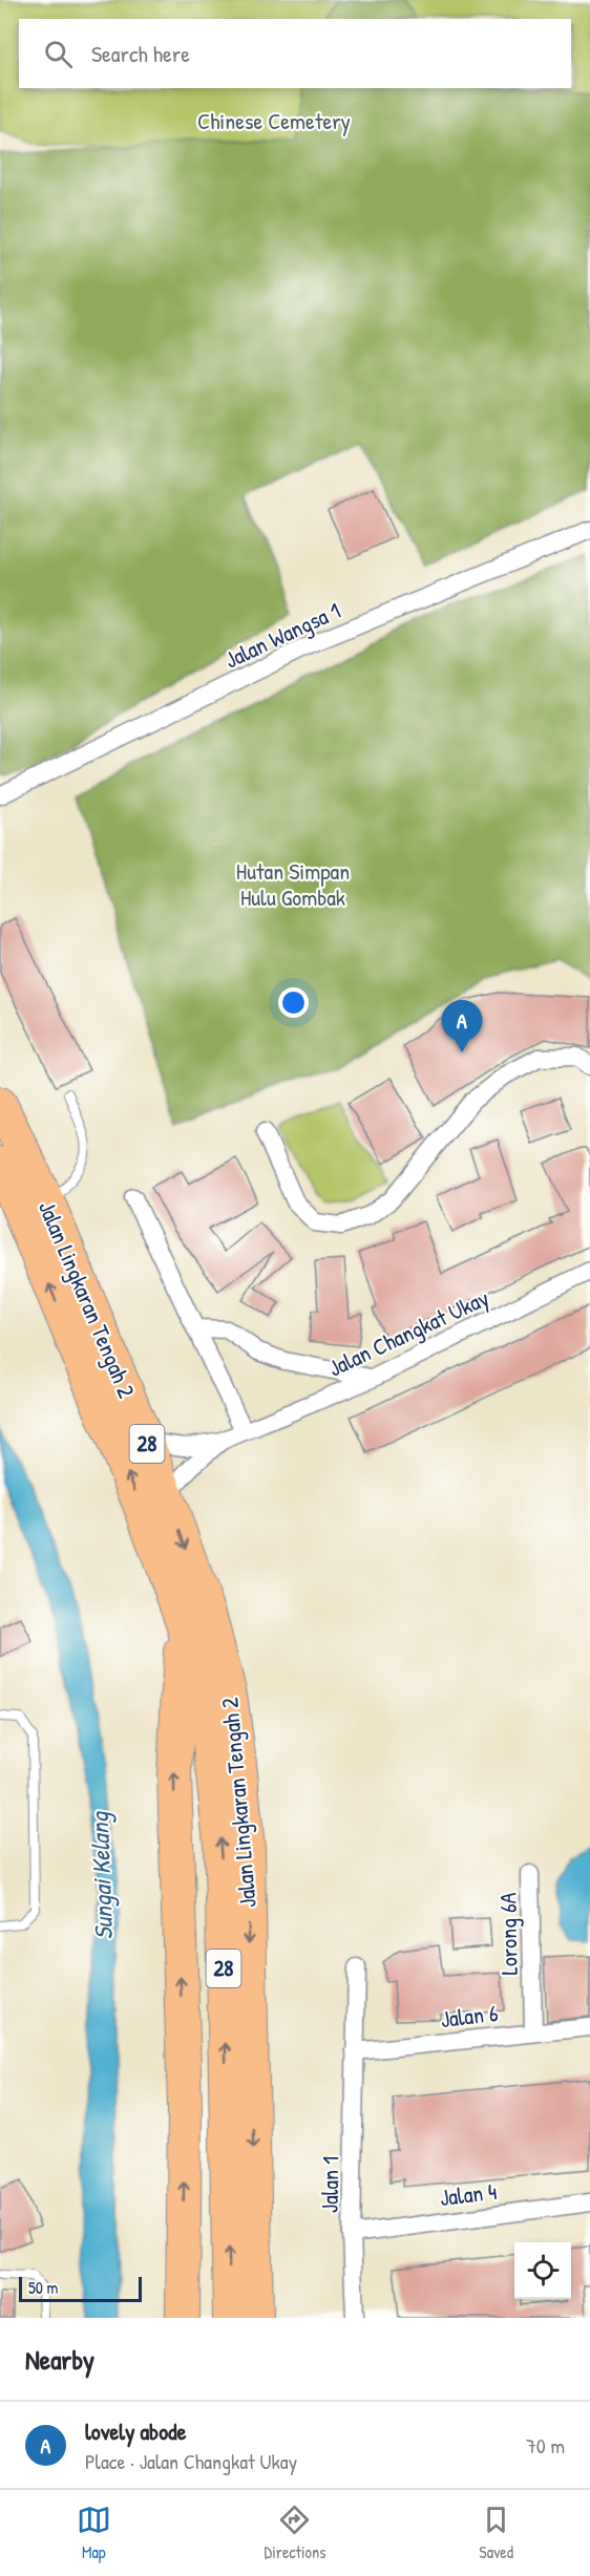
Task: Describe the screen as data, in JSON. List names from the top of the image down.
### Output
{
  "streets": {
    "highway": ["Jalan Lingkaran Tengah 2", "28"],
    "street": [
      "Jalan Wangsa 1",
      "Jalan Changkat Ukay",
      "Lorong 6A",
      "Jalan 6",
      "Jalan 1",
      "Jalan 4"
    ]
  },
  "crossings": [
    ["Jalan Lingkaran Tengah 2", "Jalan Changkat Ukay"],
    ["Lorong 6A", "Jalan 6"],
    ["Jalan 6", "Jalan 1"],
    ["Jalan 1", "Jalan 4"]
  ],
  "water": ["Sungai Kelang"],
  "parks": ["Chinese Cemetery", "Hutan Simpan Hulu Gombak"],
  "scale_bar": "50 m",
  "page": {
    "search": "Search here",
    "pins": "A",
    "scale": "50 m",
    "heading": "Nearby",
    "list": [
      {
        "mark": "A",
        "name": "lovely abode",
        "note": "Place · Jalan Changkat Ukay",
        "value": "70 m"
      }
    ],
    "nav": ["Map", "Directions", "Saved"]
  }
}
